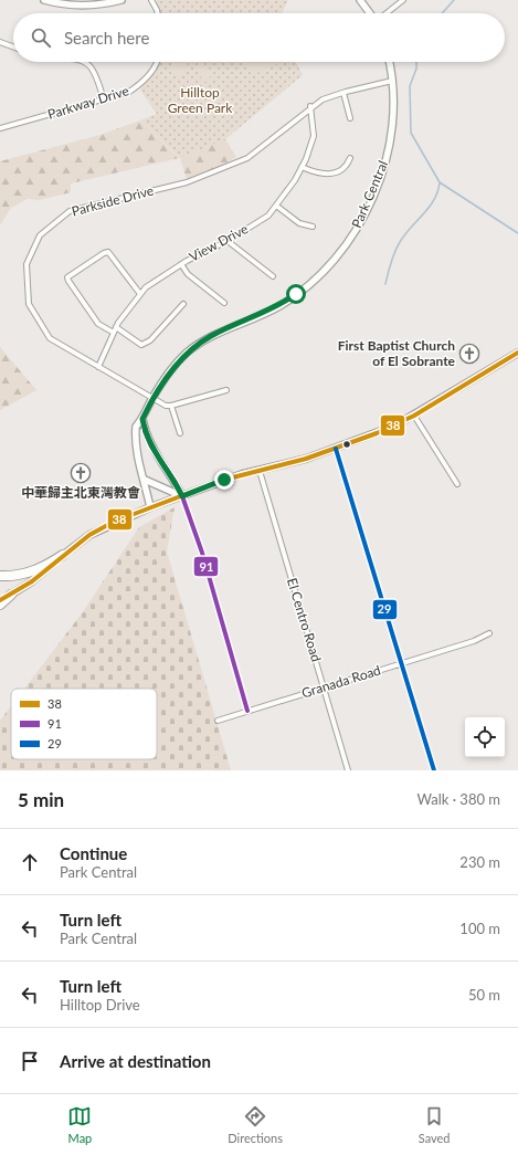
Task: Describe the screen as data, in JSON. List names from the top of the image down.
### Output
{
  "streets": {
    "street": [
      "Parkway Drive",
      "Park Central",
      "Parkside Drive",
      "View Drive",
      "El Centro Road",
      "Granada Road"
    ]
  },
  "crossings": [
    ["Park Central", "Parkside Drive"],
    ["Parkside Drive", "View Drive"],
    ["El Centro Road", "Granada Road"]
  ],
  "parks": ["Hilltop Green Park"],
  "places": {
    "church": ["First Baptist Church of El Sobrante", "中華歸主北東灣教會"]
  },
  "lines": ["transit line 38", "transit line 91", "transit line 29"],
  "legend": ["38", "91", "29"],
  "page": {
    "search": "Search here",
    "heading": ["5 min", "Walk · 380 m"],
    "list": [
      ["Continue", "Park Central", "230 m"],
      ["Turn left", "Park Central", "100 m"],
      ["Turn left", "Hilltop Drive", "50 m"],
      "Arrive at destination"
    ],
    "nav": ["Map", "Directions", "Saved"]
  }
}
